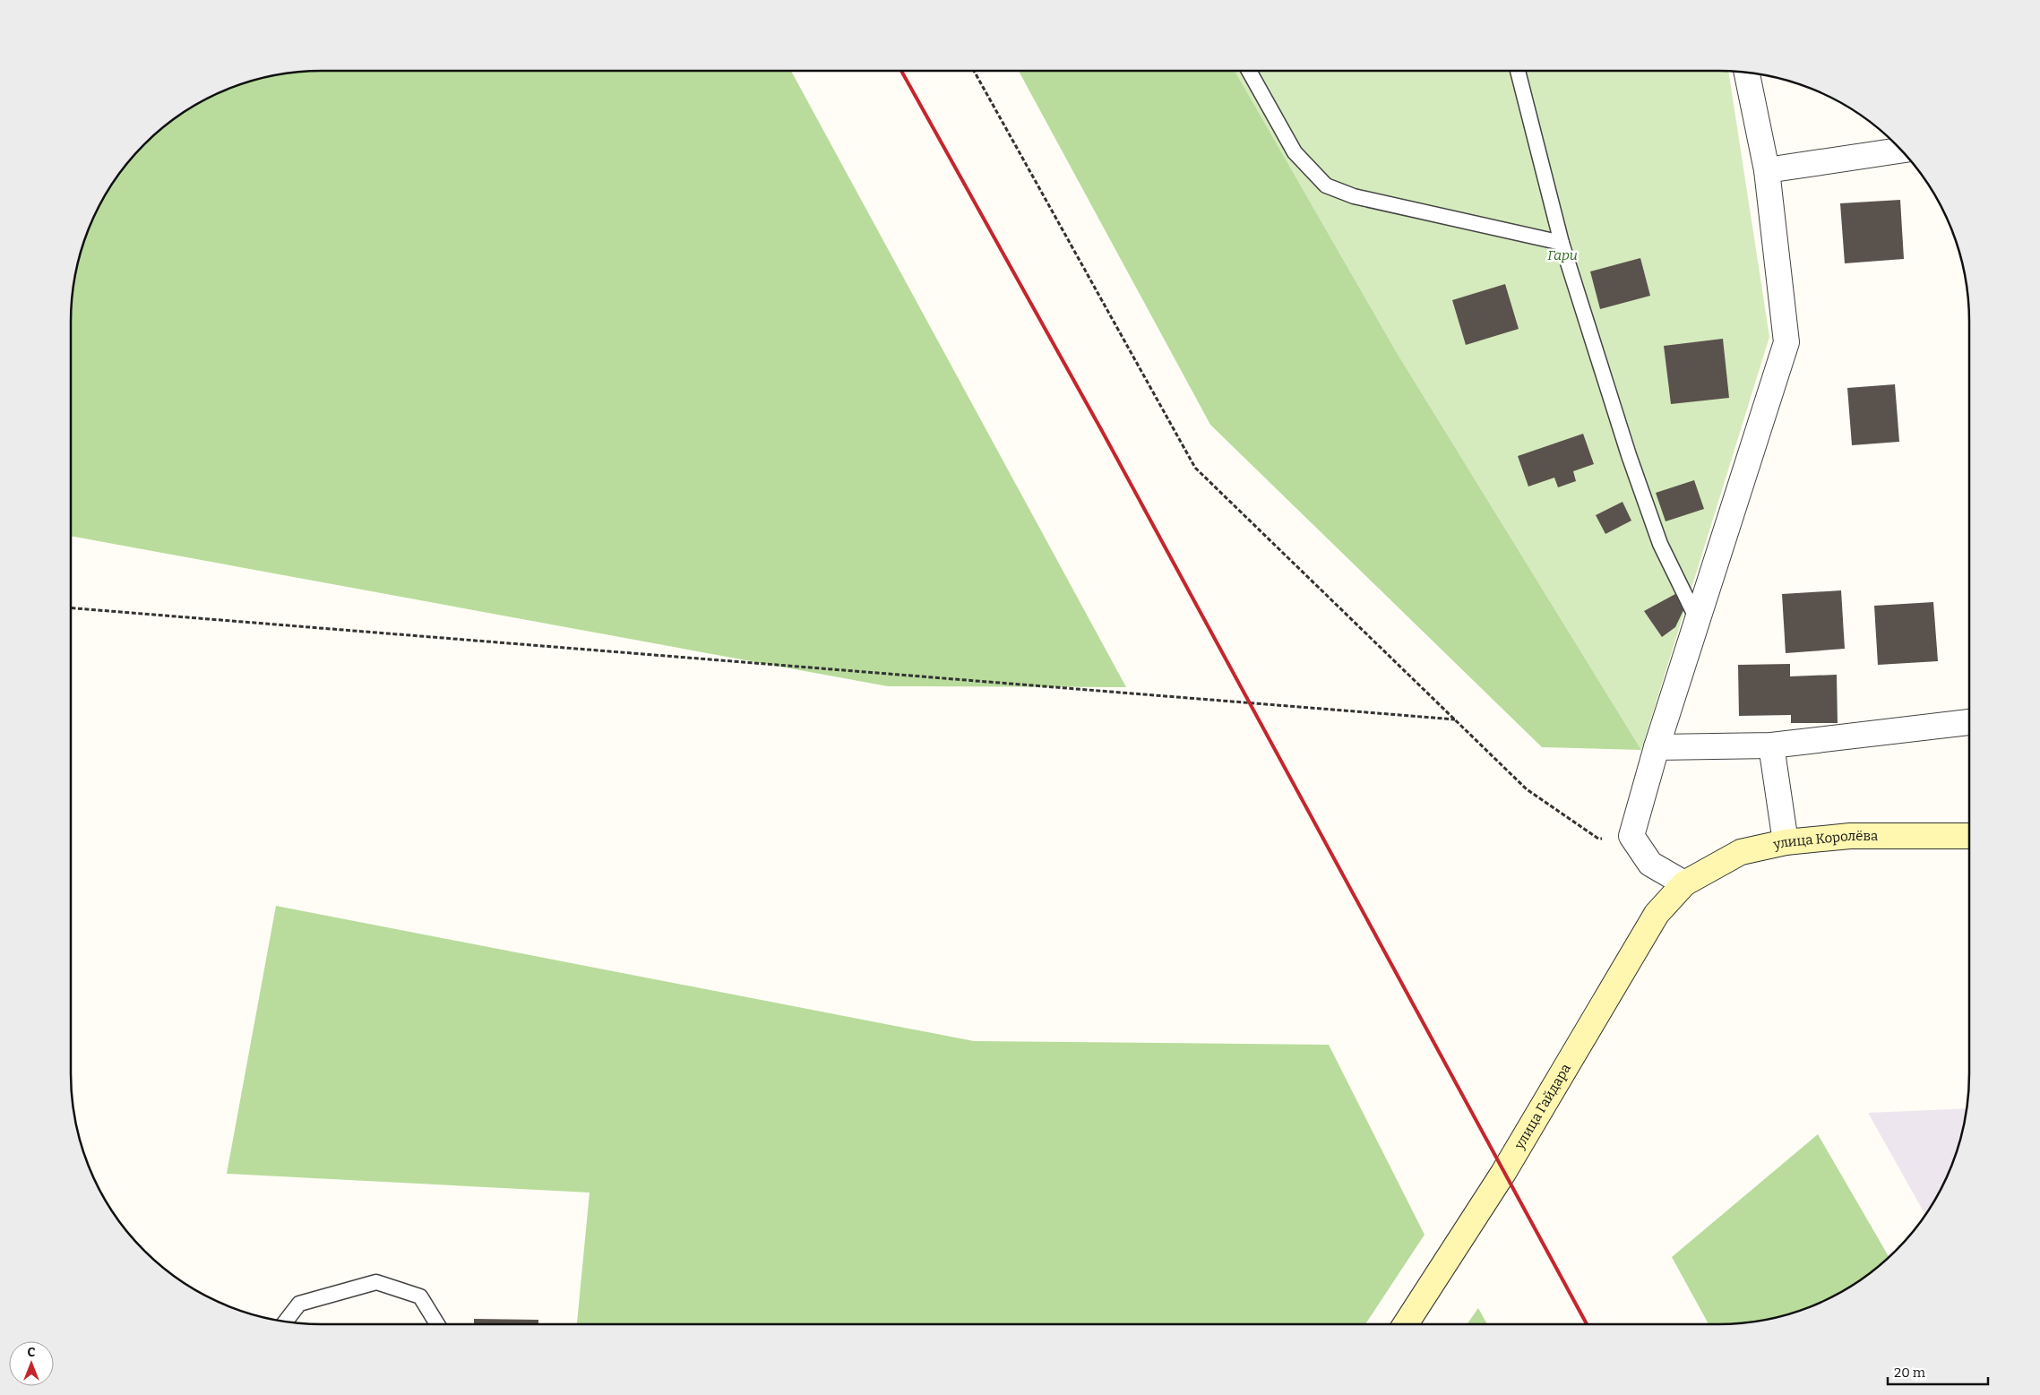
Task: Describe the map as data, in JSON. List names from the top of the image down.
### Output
{
  "streets": {
    "street": ["улица Королёва", "улица Гайдара"]
  },
  "crossings": [
    ["улица Королёва", "улица Гайдара"]
  ],
  "parks": ["Гари"],
  "scale_bar": "20 m",
  "north": "top"
}
